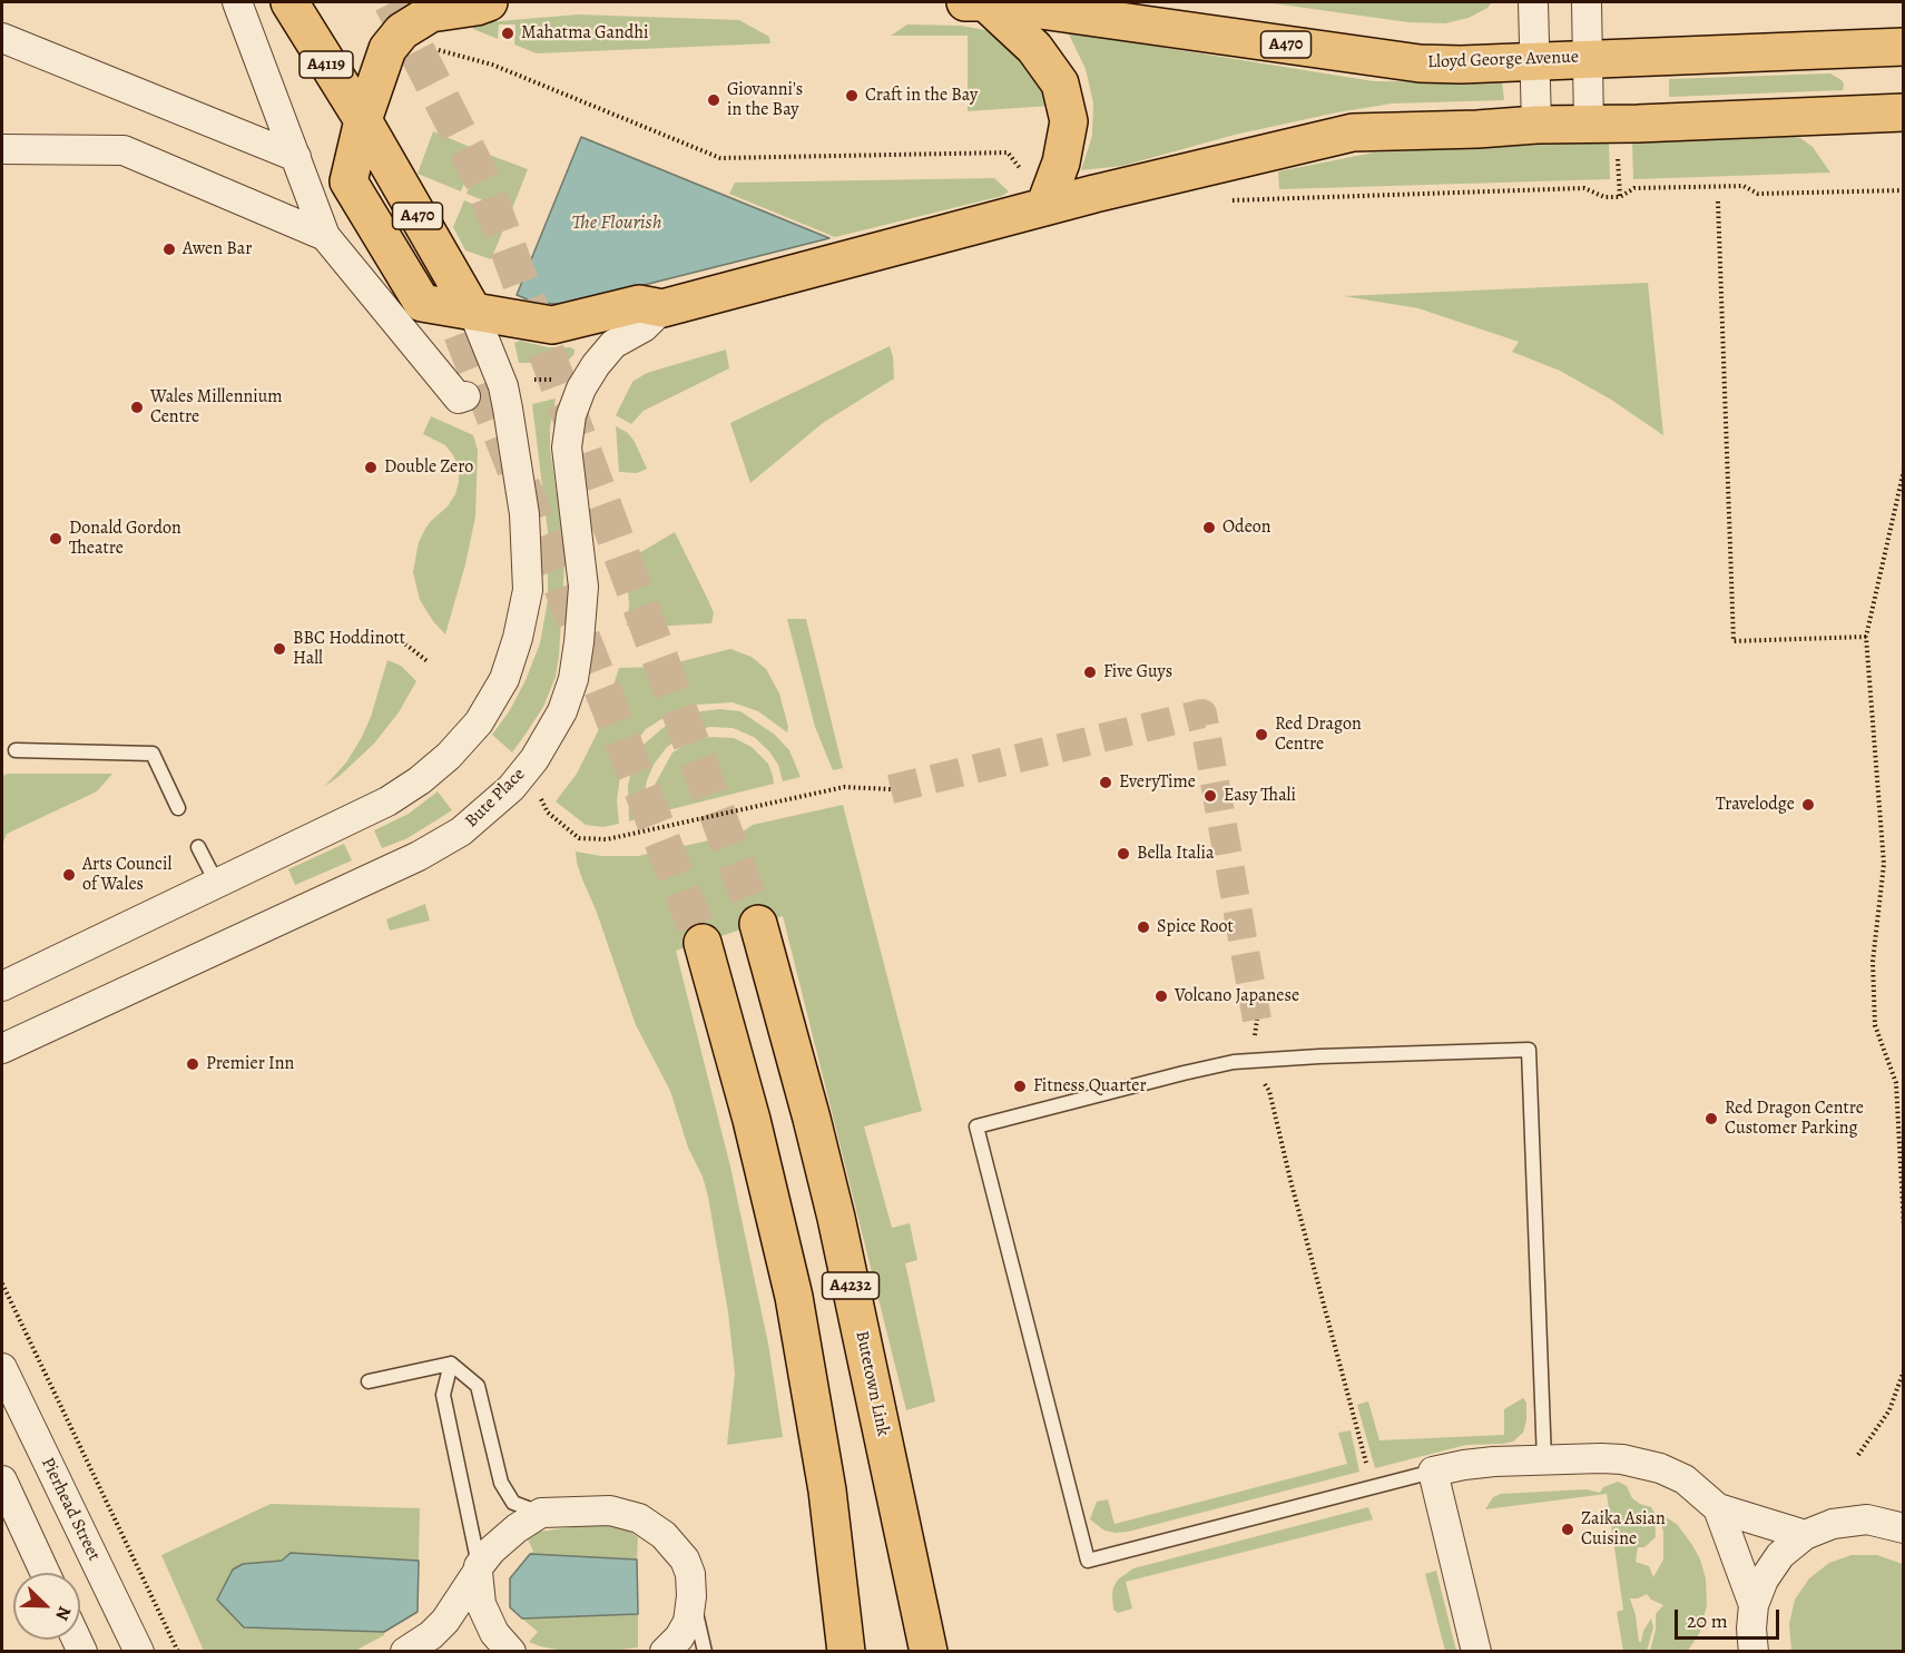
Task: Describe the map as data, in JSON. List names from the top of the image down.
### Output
{
  "streets": {
    "main road": [
      "A470",
      "Lloyd George Avenue",
      "A4119",
      "A4232",
      "Butetown Link"
    ],
    "street": ["Bute Place", "Pierhead Street"]
  },
  "crossings": [
    ["A470", "Lloyd George Avenue"],
    ["A470", "A4119"]
  ],
  "water": ["The Flourish"],
  "places": [
    "Mahatma Gandhi",
    "Craft in the Bay",
    "Giovanni's in the Bay",
    "Awen Bar",
    "Wales Millennium Centre",
    "Double Zero",
    "Odeon",
    "Donald Gordon Theatre",
    "BBC Hoddinott Hall",
    "Five Guys",
    "Red Dragon Centre",
    "EveryTime",
    "Easy Thali",
    "Travelodge",
    "Bella Italia",
    "Arts Council of Wales",
    "Spice Root",
    "Volcano Japanese",
    "Premier Inn",
    "Fitness Quarter",
    "Red Dragon Centre Customer Parking",
    "Zaika Asian Cuisine"
  ],
  "scale_bar": "20 m",
  "north": "bottom right"
}
